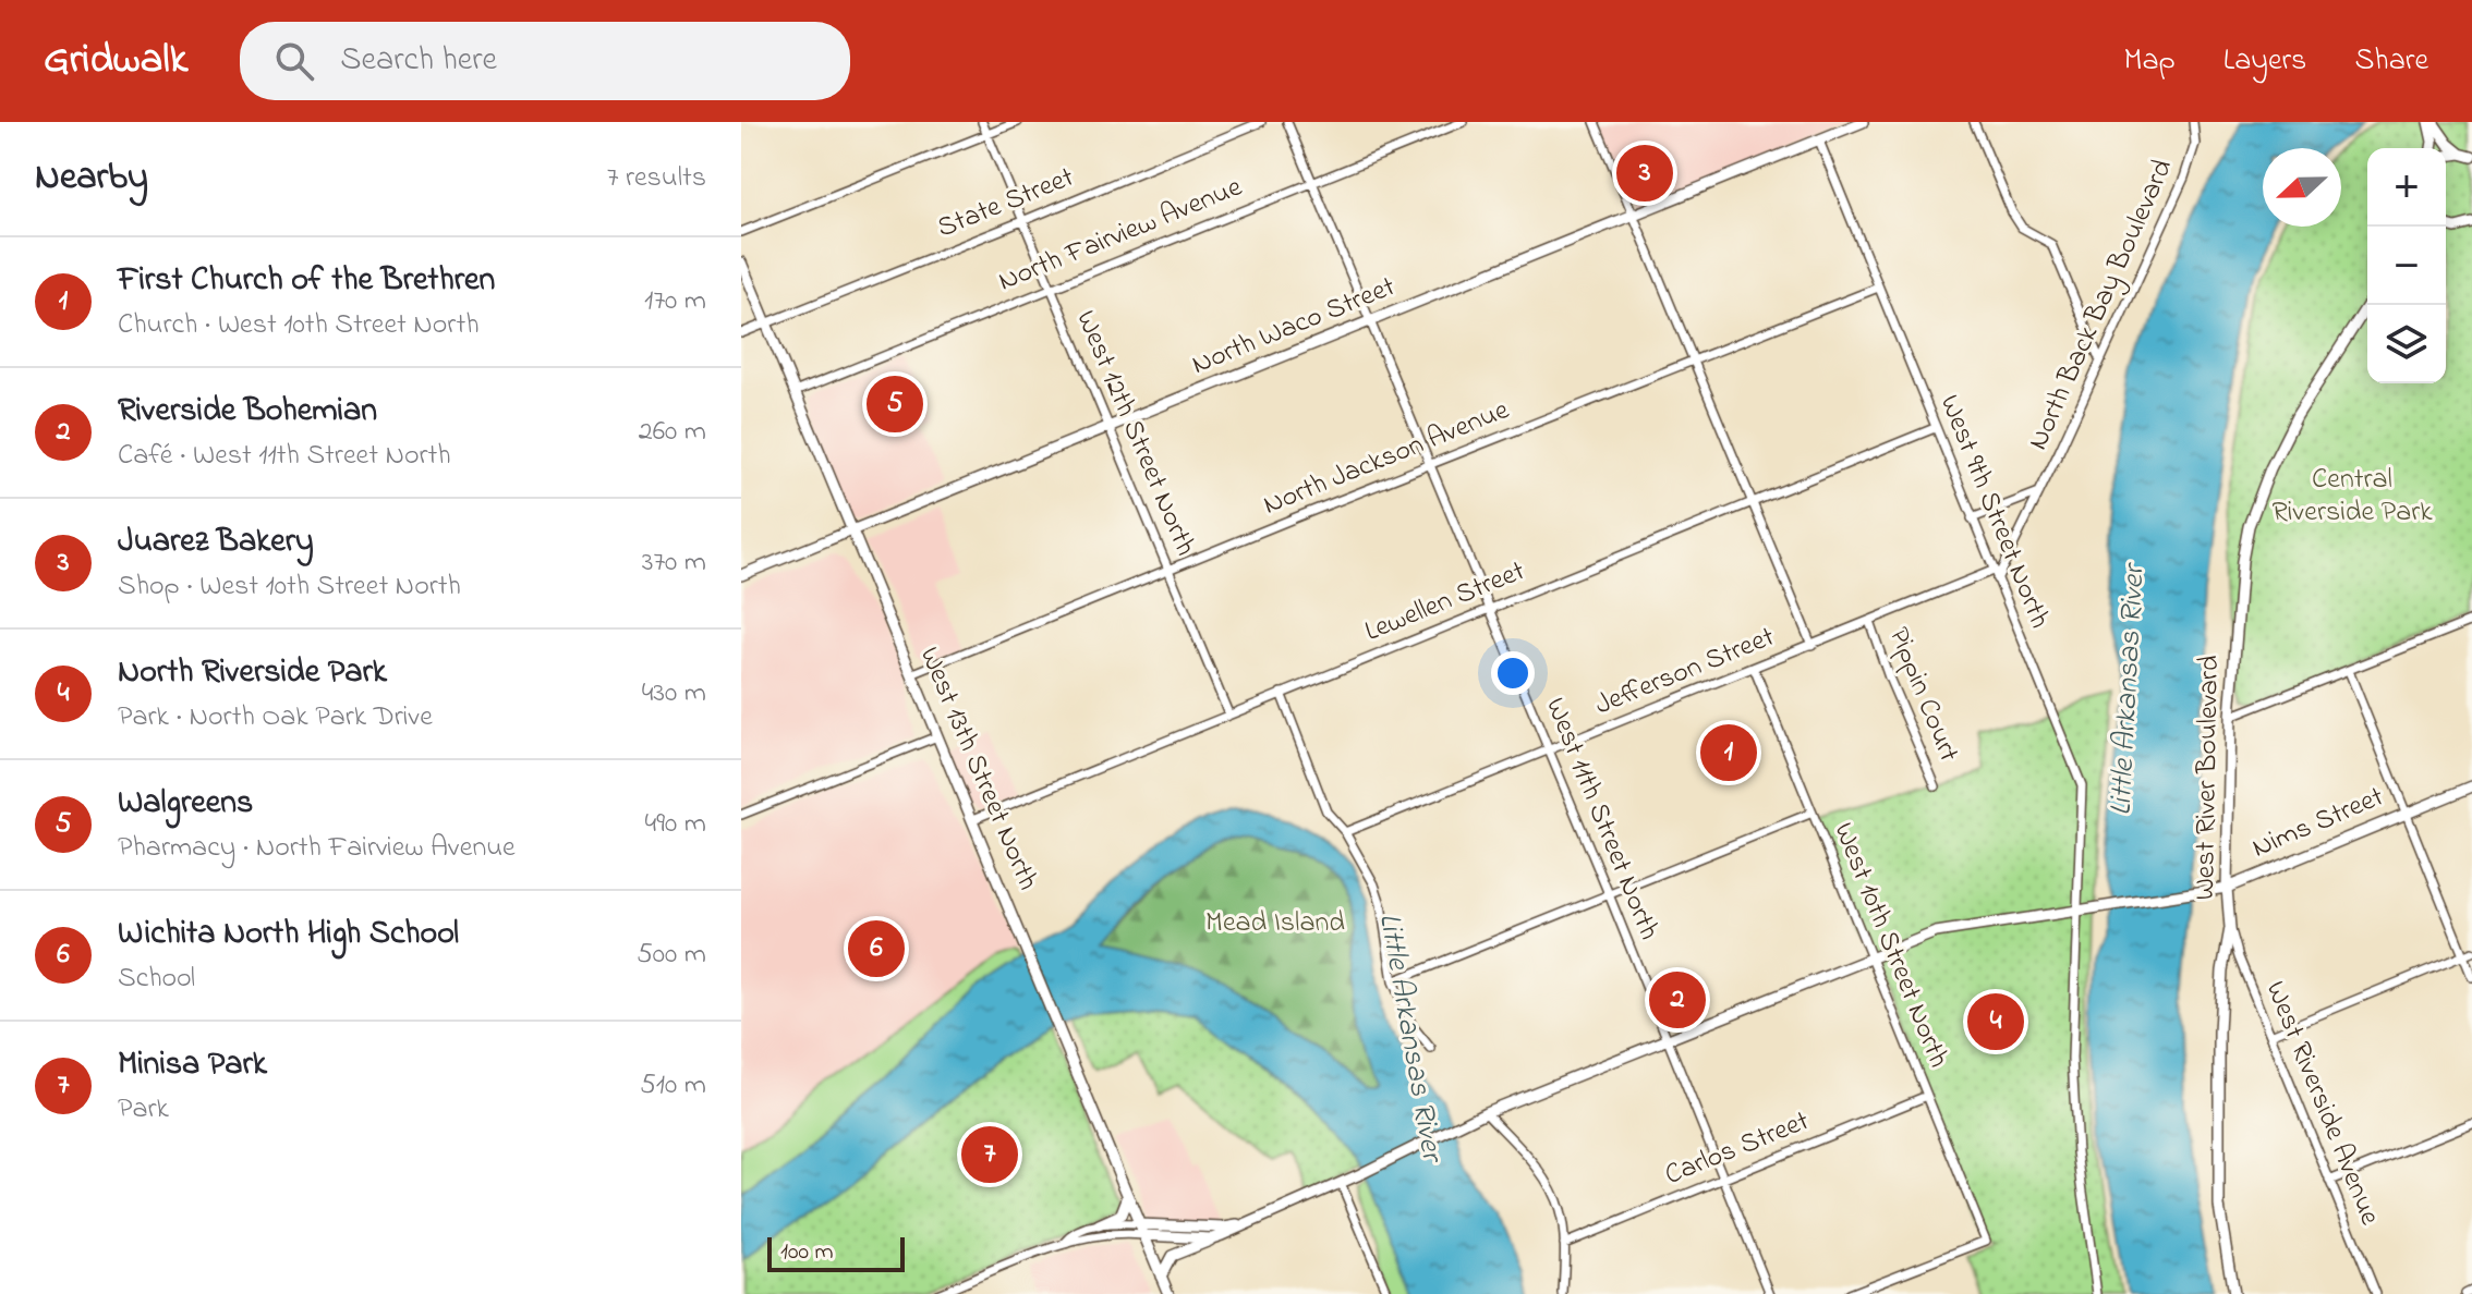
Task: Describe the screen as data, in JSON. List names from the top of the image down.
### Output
{
  "streets": {
    "street": [
      "State Street",
      "North Fairview Avenue",
      "North Back Bay Boulevard",
      "North Waco Street",
      "West 12th Street North",
      "North Jackson Avenue",
      "West 9th Street North",
      "Lewellen Street",
      "Jefferson Street",
      "Pippin Court",
      "West 13th Street North",
      "West River Boulevard",
      "West 11th Street North",
      "Nims Street",
      "West 10th Street North",
      "West Riverside Avenue",
      "Carlos Street"
    ]
  },
  "crossings": [
    ["State Street", "West 12th Street North"],
    ["State Street", "West 13th Street North"],
    ["North Fairview Avenue", "West 12th Street North"],
    ["North Fairview Avenue", "West 13th Street North"],
    ["North Fairview Avenue", "West 11th Street North"],
    ["North Back Bay Boulevard", "West 9th Street North"],
    ["North Back Bay Boulevard", "Jefferson Street"],
    ["North Waco Street", "West 12th Street North"],
    ["North Waco Street", "West 9th Street North"],
    ["North Waco Street", "West 13th Street North"],
    ["North Waco Street", "West 11th Street North"],
    ["West 12th Street North", "North Jackson Avenue"],
    ["West 12th Street North", "Lewellen Street"],
    ["North Jackson Avenue", "West 9th Street North"],
    ["North Jackson Avenue", "West 13th Street North"],
    ["North Jackson Avenue", "West 11th Street North"],
    ["West 9th Street North", "Lewellen Street"],
    ["West 9th Street North", "Jefferson Street"],
    ["West 9th Street North", "Nims Street"],
    ["Lewellen Street", "West 13th Street North"],
    ["Lewellen Street", "West 11th Street North"],
    ["Jefferson Street", "Pippin Court"],
    ["Jefferson Street", "West 11th Street North"],
    ["Jefferson Street", "West 10th Street North"],
    ["West River Boulevard", "Nims Street"],
    ["West River Boulevard", "West Riverside Avenue"],
    ["West 11th Street North", "Nims Street"],
    ["West 11th Street North", "Carlos Street"],
    ["Nims Street", "West 10th Street North"],
    ["West 10th Street North", "Carlos Street"]
  ],
  "water": ["Little Arkansas River"],
  "parks": ["Central Riverside Park", "Mead Island"],
  "scale_bar": "100 m",
  "north": "left",
  "page": {
    "header": "Gridwalk",
    "search": "Search here",
    "nav": ["Map", "Layers", "Share"],
    "heading": ["Nearby", "7 results"],
    "pins": [
      "3",
      "5",
      "1",
      "6",
      "2",
      "4",
      "7"
    ],
    "map_buttons": ["+", "−"],
    "list": [
      {
        "mark": "1",
        "name": "First Church of the Brethren",
        "note": "Church · West 10th Street North",
        "value": "170 m"
      },
      {
        "mark": "2",
        "name": "Riverside Bohemian",
        "note": "Café · West 11th Street North",
        "value": "260 m"
      },
      {
        "mark": "3",
        "name": "Juarez Bakery",
        "note": "Shop · West 10th Street North",
        "value": "370 m"
      },
      {
        "mark": "4",
        "name": "North Riverside Park",
        "note": "Park · North Oak Park Drive",
        "value": "430 m"
      },
      {
        "mark": "5",
        "name": "Walgreens",
        "note": "Pharmacy · North Fairview Avenue",
        "value": "490 m"
      },
      {
        "mark": "6",
        "name": "Wichita North High School",
        "note": "School",
        "value": "500 m"
      },
      {
        "mark": "7",
        "name": "Minisa Park",
        "note": "Park",
        "value": "510 m"
      }
    ],
    "scale": "100 m"
  }
}
